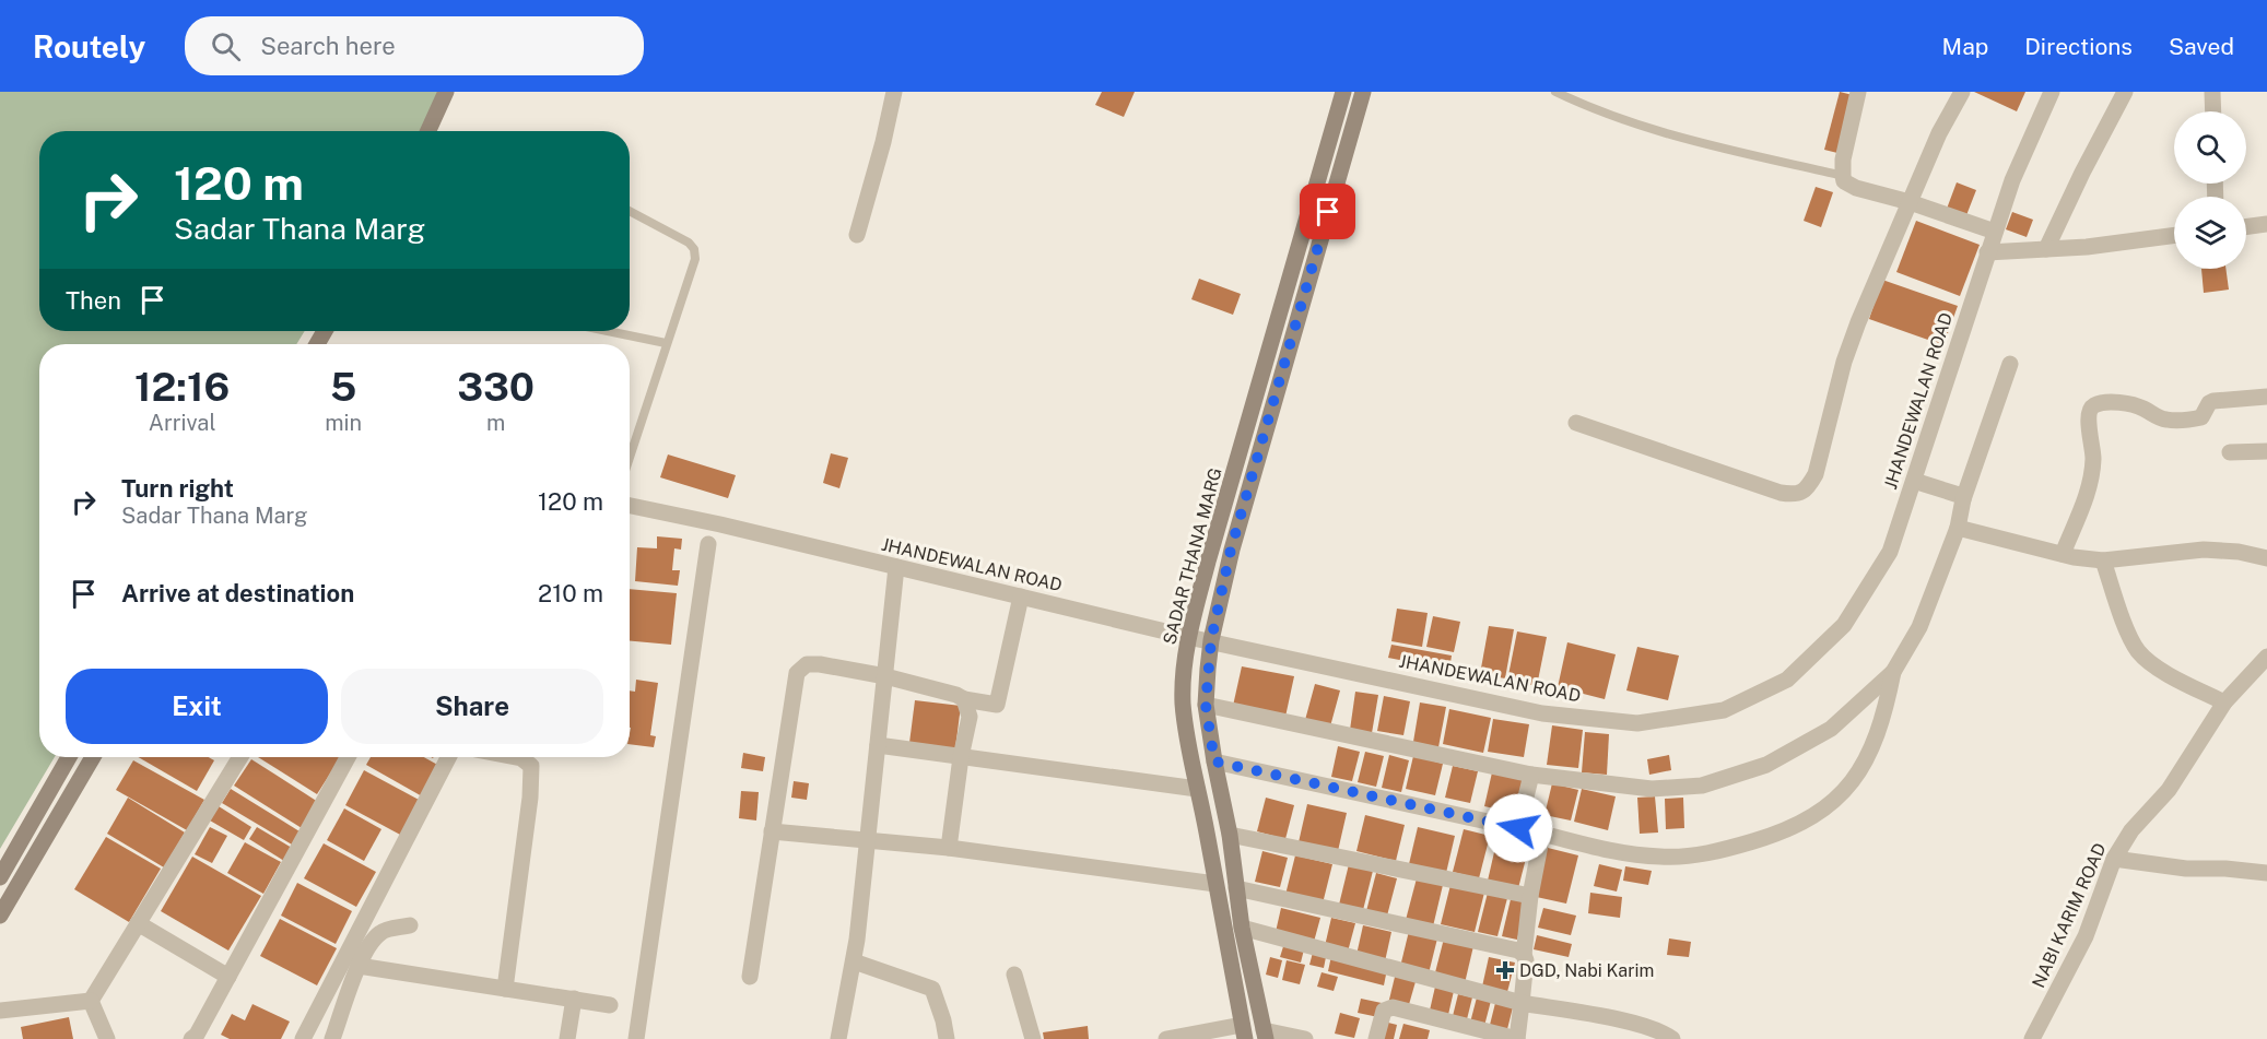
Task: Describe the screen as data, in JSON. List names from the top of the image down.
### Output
{
  "streets": {
    "street": ["JHANDEWALAN ROAD", "SADAR THANA MARG", "NABI KARIM ROAD"]
  },
  "crossings": [
    ["JHANDEWALAN ROAD", "SADAR THANA MARG"]
  ],
  "places": {
    "health": ["DGD, Nabi Karim"]
  },
  "page": {
    "header": "Routely",
    "search": "Search here",
    "nav": ["Map", "Directions", "Saved"],
    "turn": ["120 m", "Sadar Thana Marg"],
    "then": "Then",
    "eta": [
      "12:16",
      "Arrival",
      "5",
      "min",
      "330",
      "m"
    ],
    "list": [
      {
        "name": "Turn right",
        "note": "Sadar Thana Marg",
        "value": "120 m"
      },
      {
        "name": "Arrive at destination",
        "value": "210 m"
      }
    ],
    "buttons": ["Exit", "Share"]
  }
}
